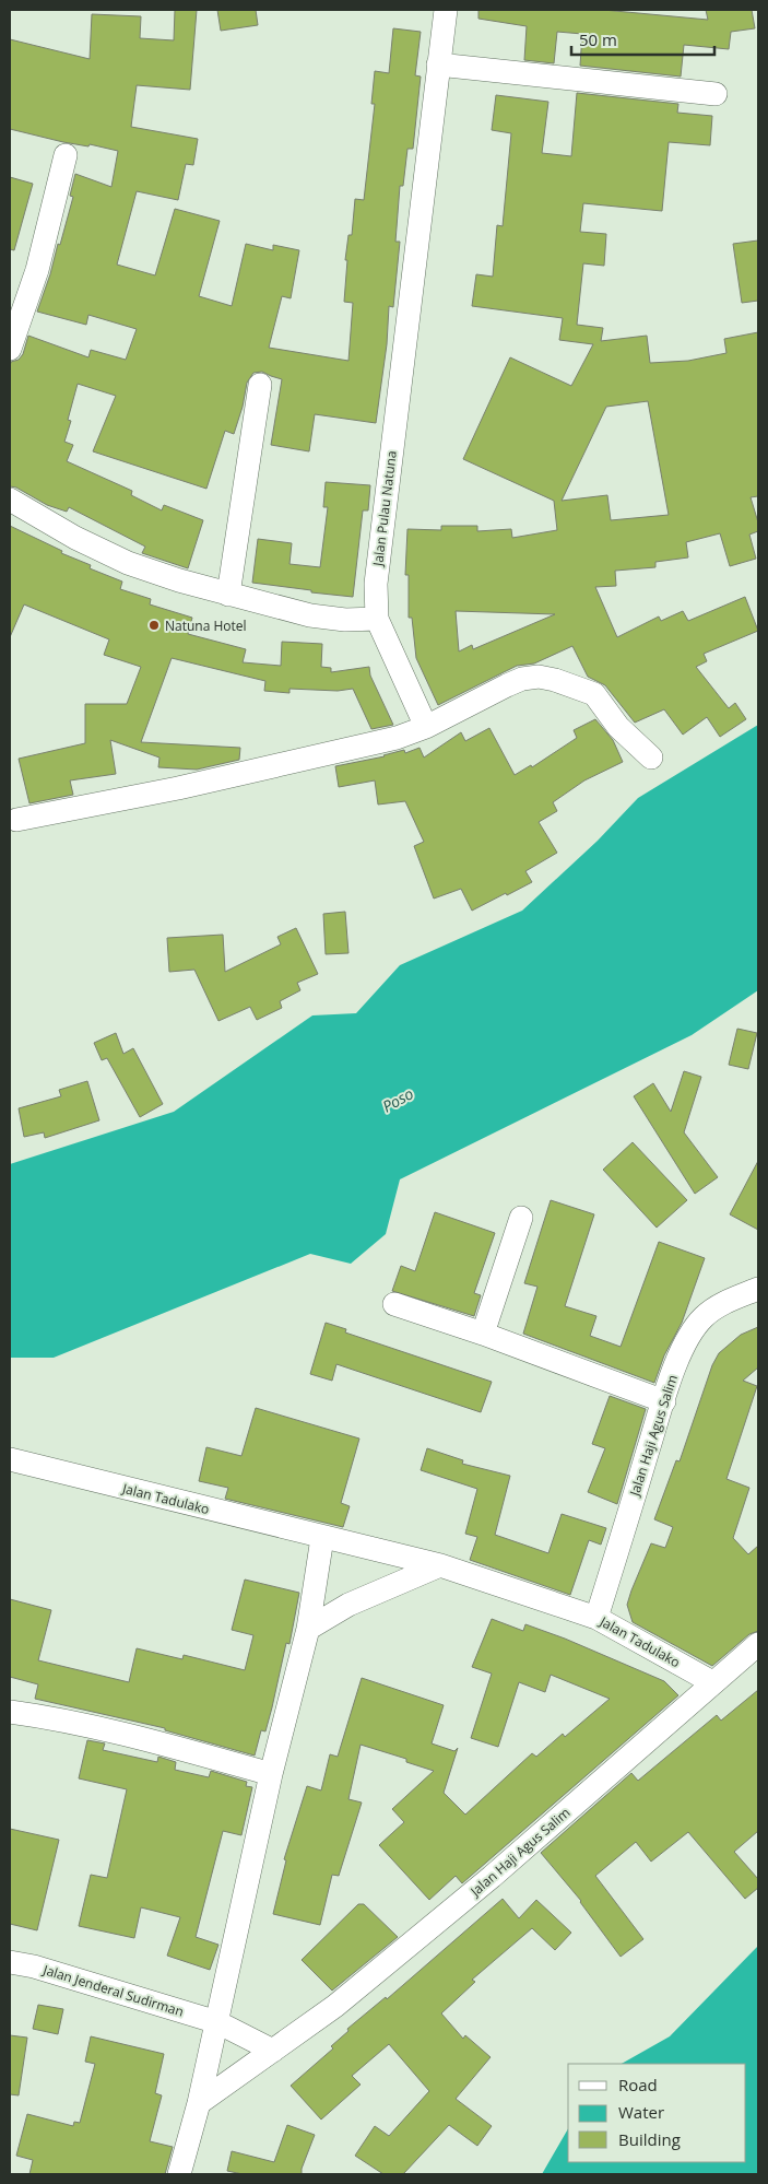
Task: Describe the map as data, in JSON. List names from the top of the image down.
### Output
{
  "streets": {
    "street": [
      "Jalan Pulau Natuna",
      "Jalan Haji Agus Salim",
      "Jalan Tadulako",
      "Jalan Jenderal Sudirman"
    ]
  },
  "crossings": [
    ["Jalan Haji Agus Salim", "Jalan Tadulako"],
    ["Jalan Haji Agus Salim", "Jalan Jenderal Sudirman"]
  ],
  "water": ["Poso"],
  "places": ["Natuna Hotel"],
  "legend": ["Road", "Water", "Building"],
  "scale_bar": "50 m"
}
